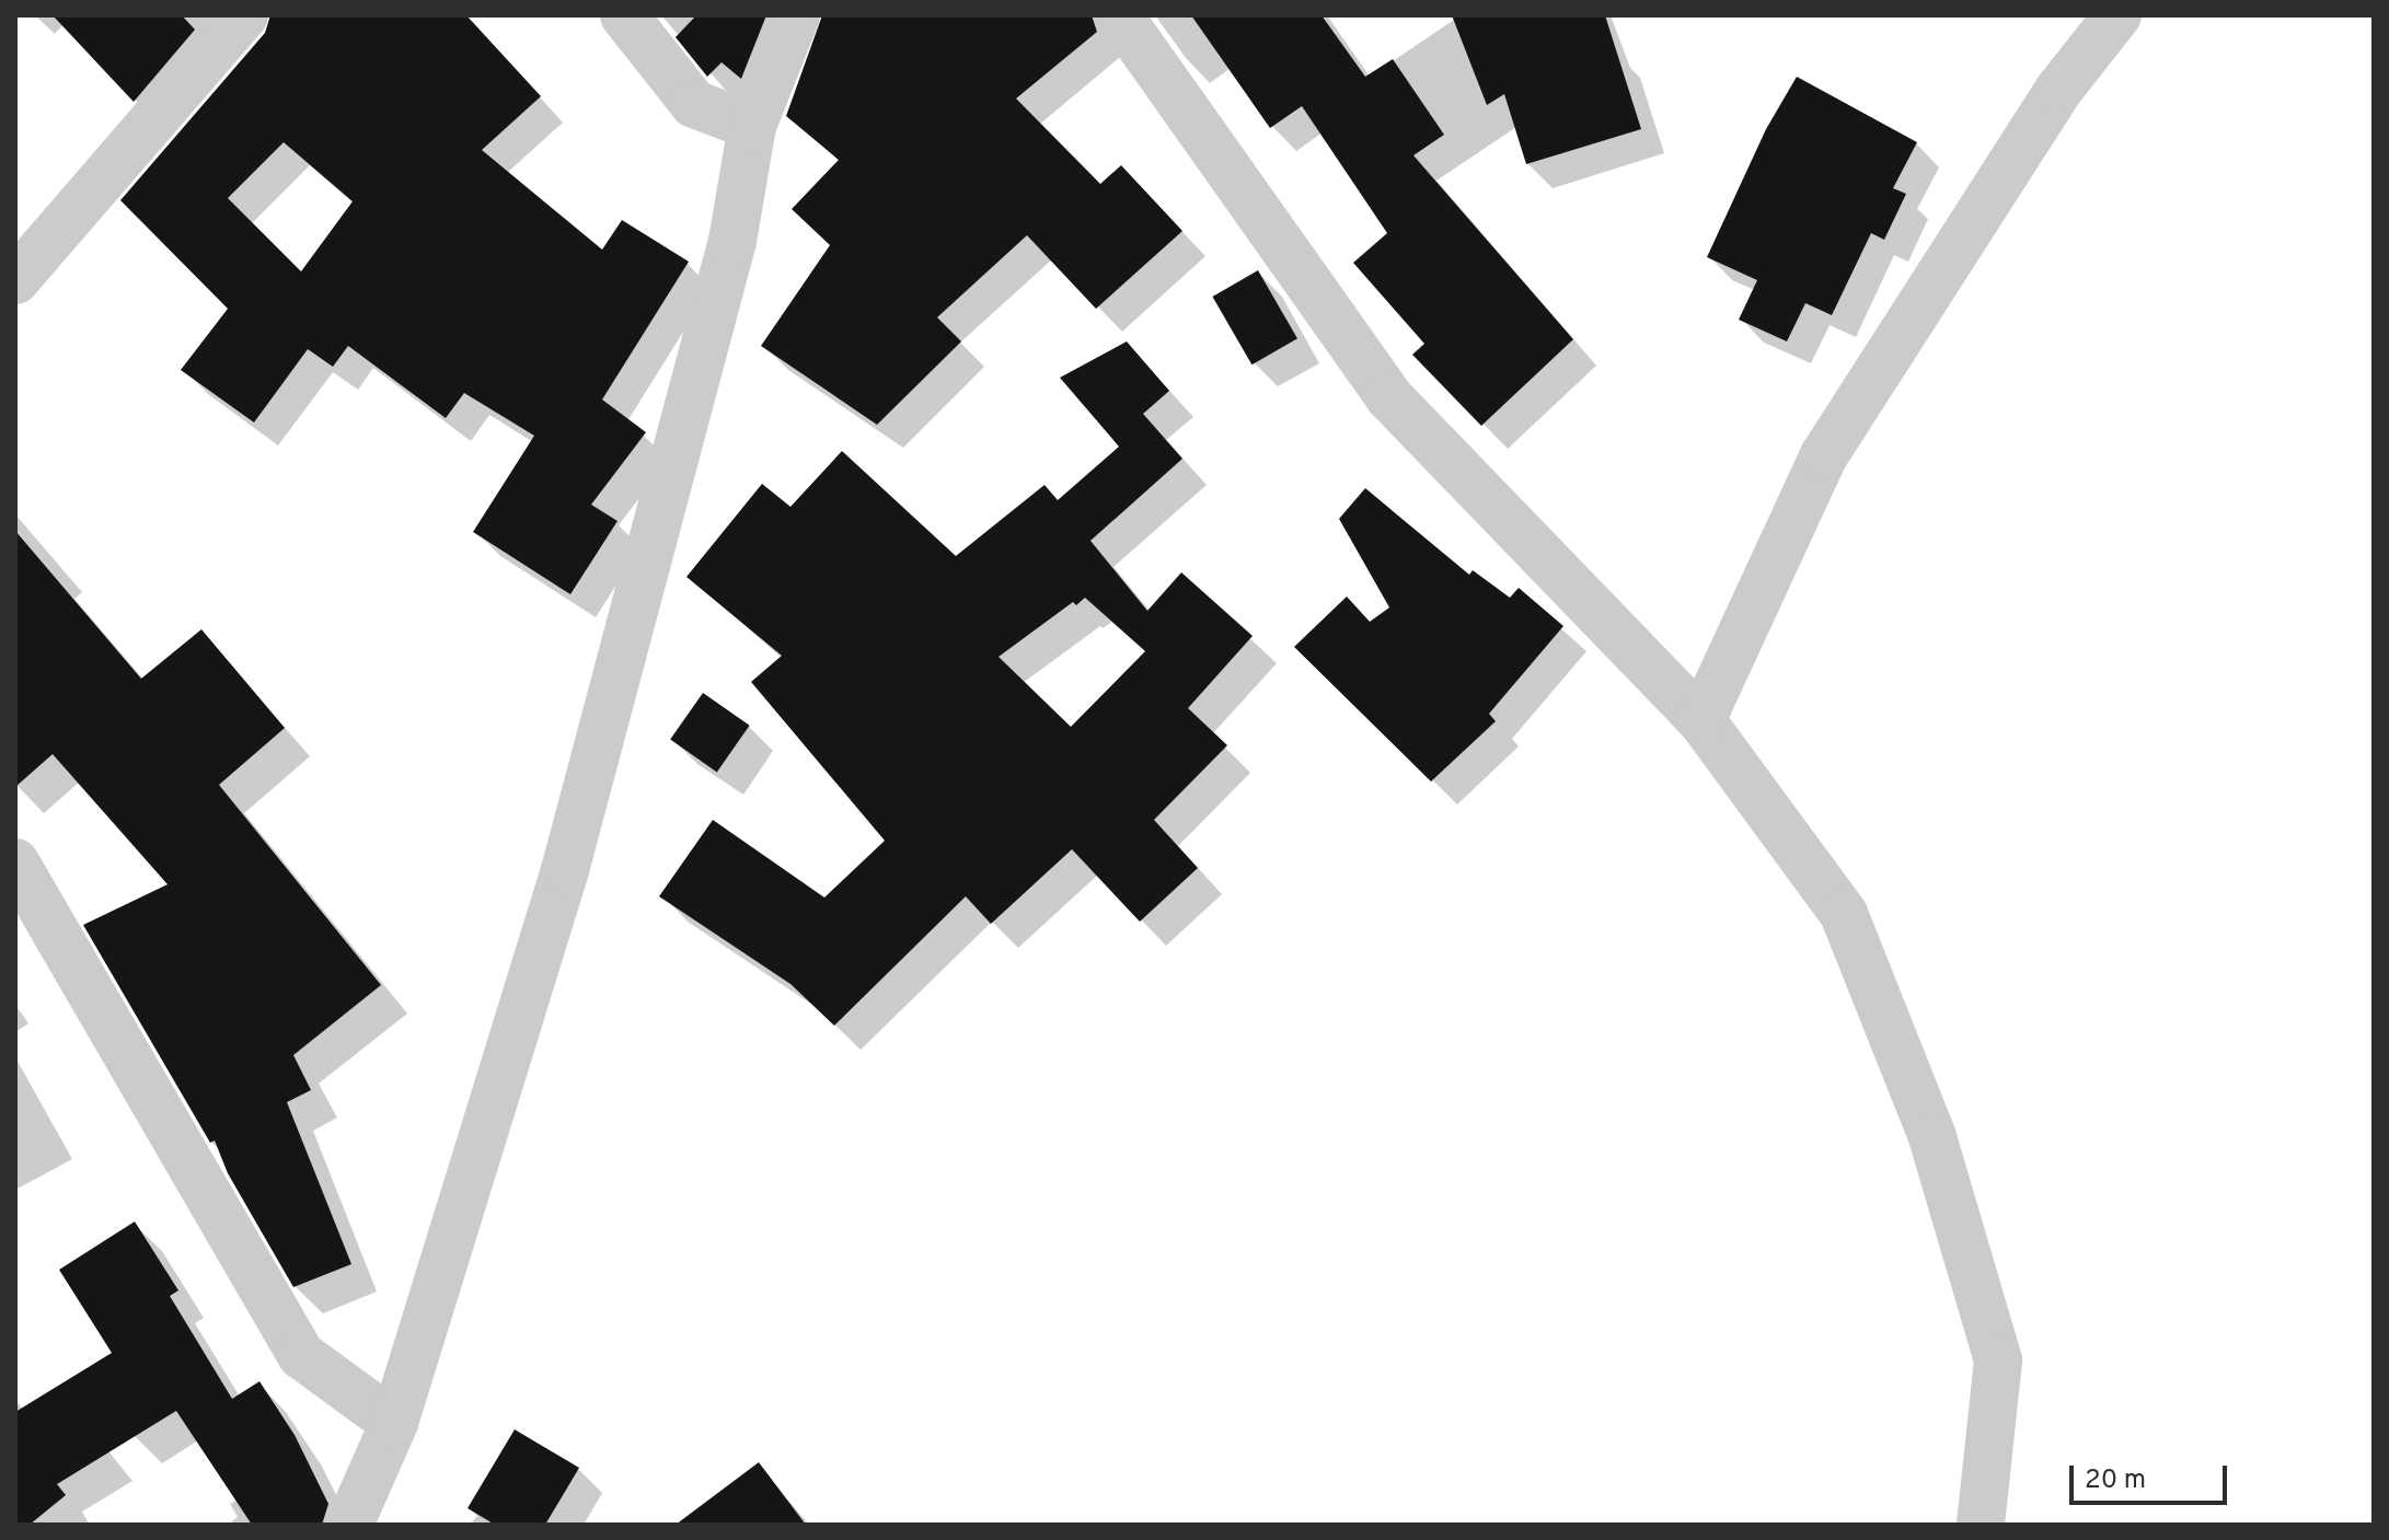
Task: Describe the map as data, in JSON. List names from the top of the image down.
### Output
{
  "scale_bar": "20 m"
}
